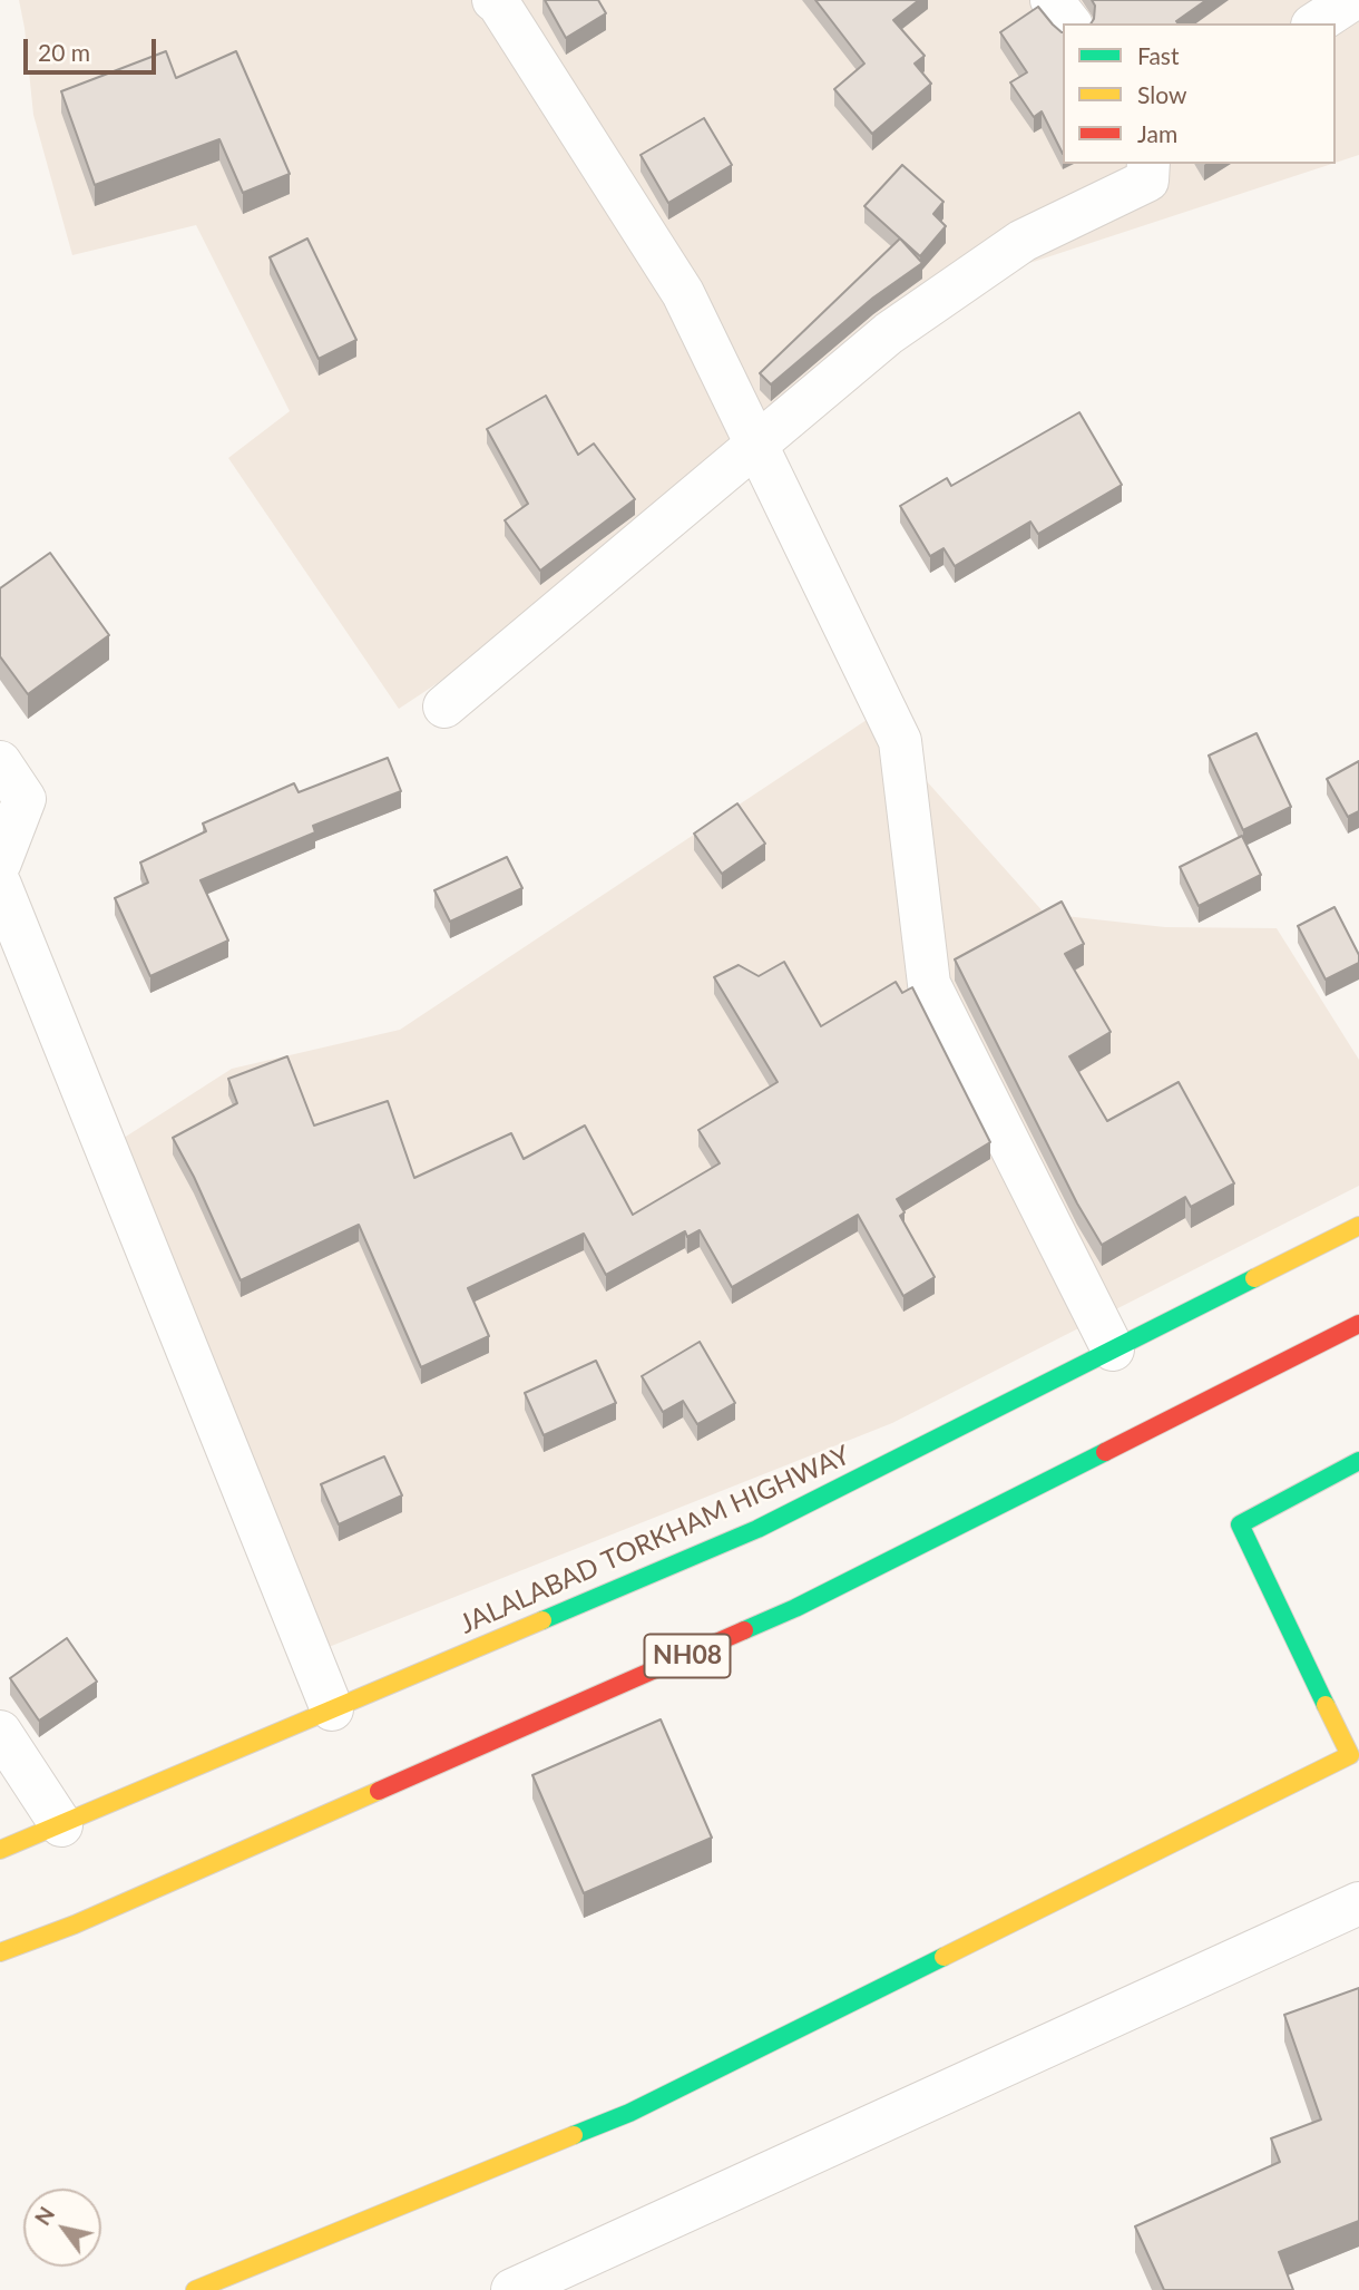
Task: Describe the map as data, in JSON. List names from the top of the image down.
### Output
{
  "streets": {
    "main road": ["JALALABAD TORKHAM HIGHWAY", "NH08"]
  },
  "legend": ["Fast", "Slow", "Jam"],
  "scale_bar": "20 m",
  "north": "top left"
}
